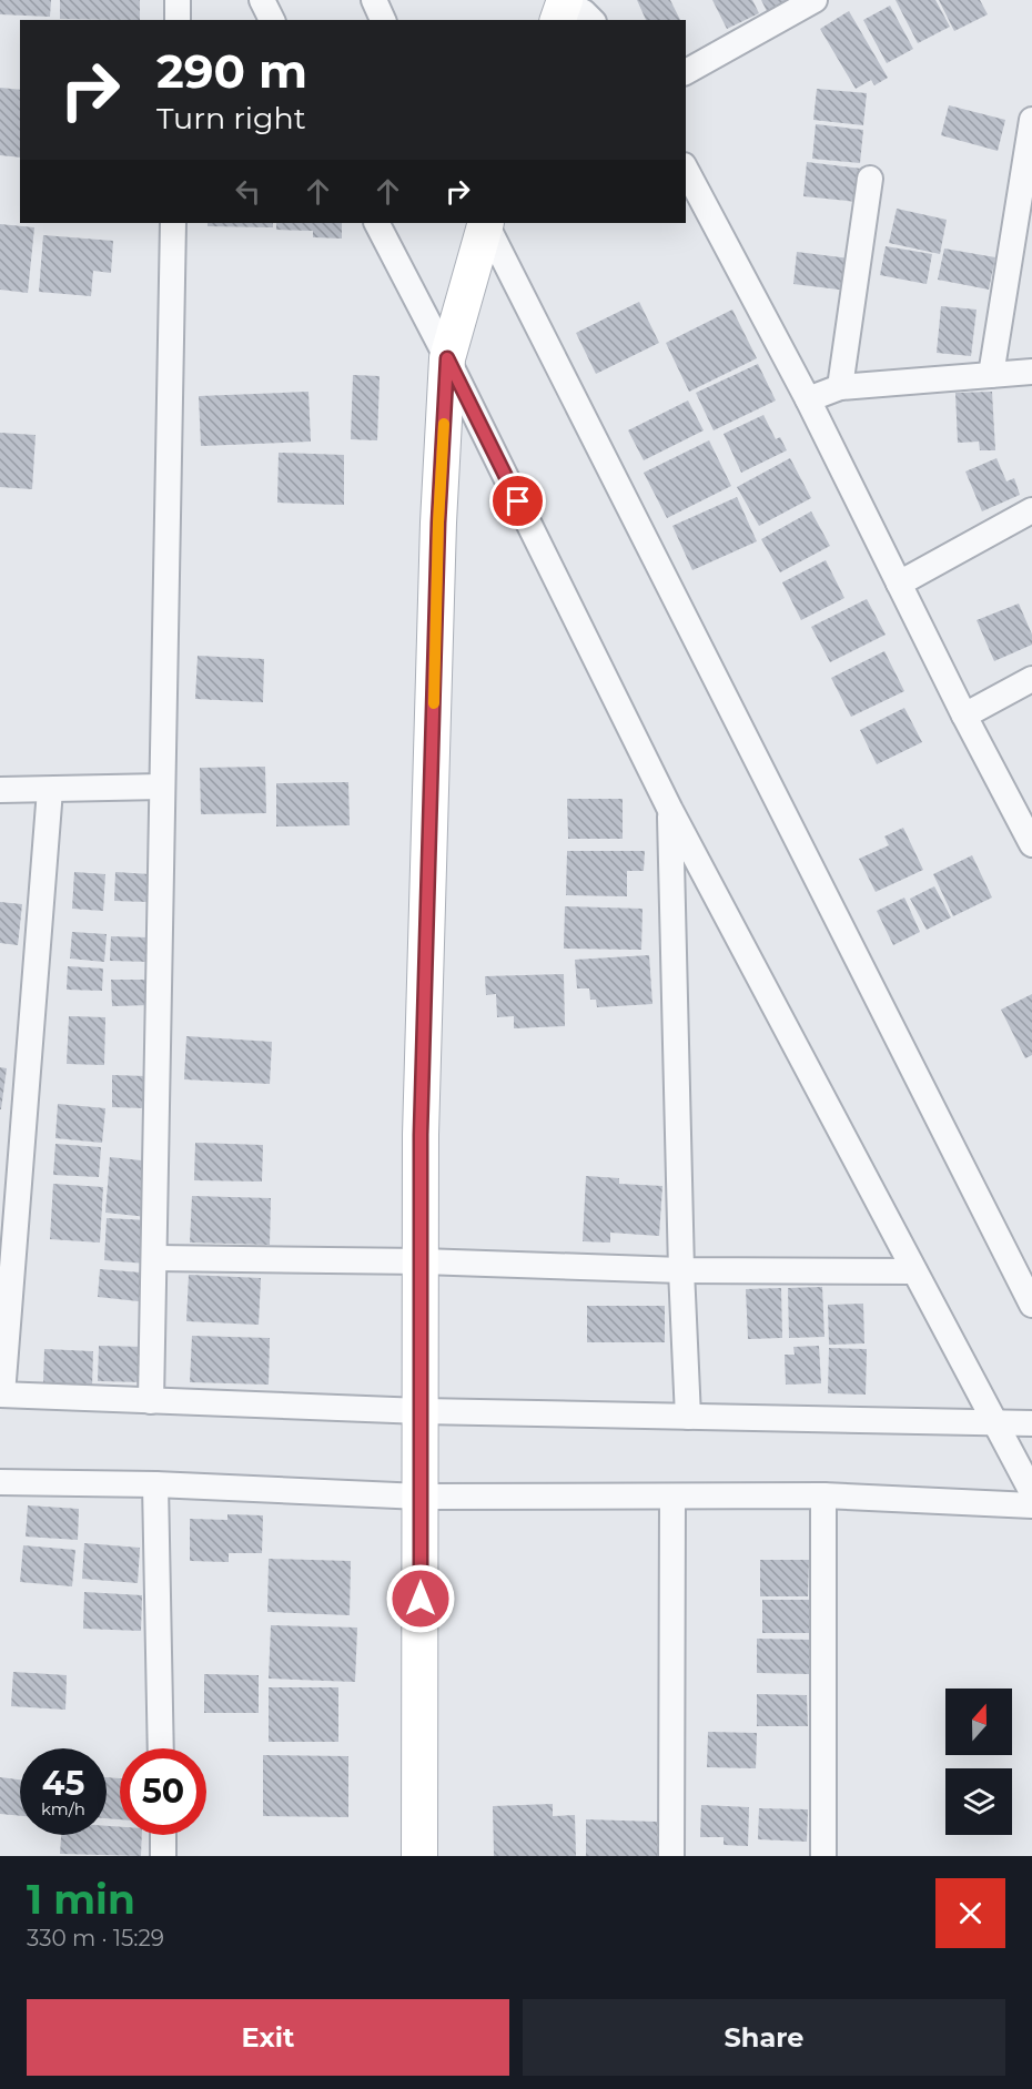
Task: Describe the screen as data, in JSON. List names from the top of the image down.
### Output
{
  "north": "top",
  "page": {
    "turn": ["290 m", "Turn right"],
    "speed": "45 km/h",
    "limit": "50",
    "heading": ["1 min", "330 m · 15:29"],
    "buttons": ["Exit", "Share"]
  }
}
